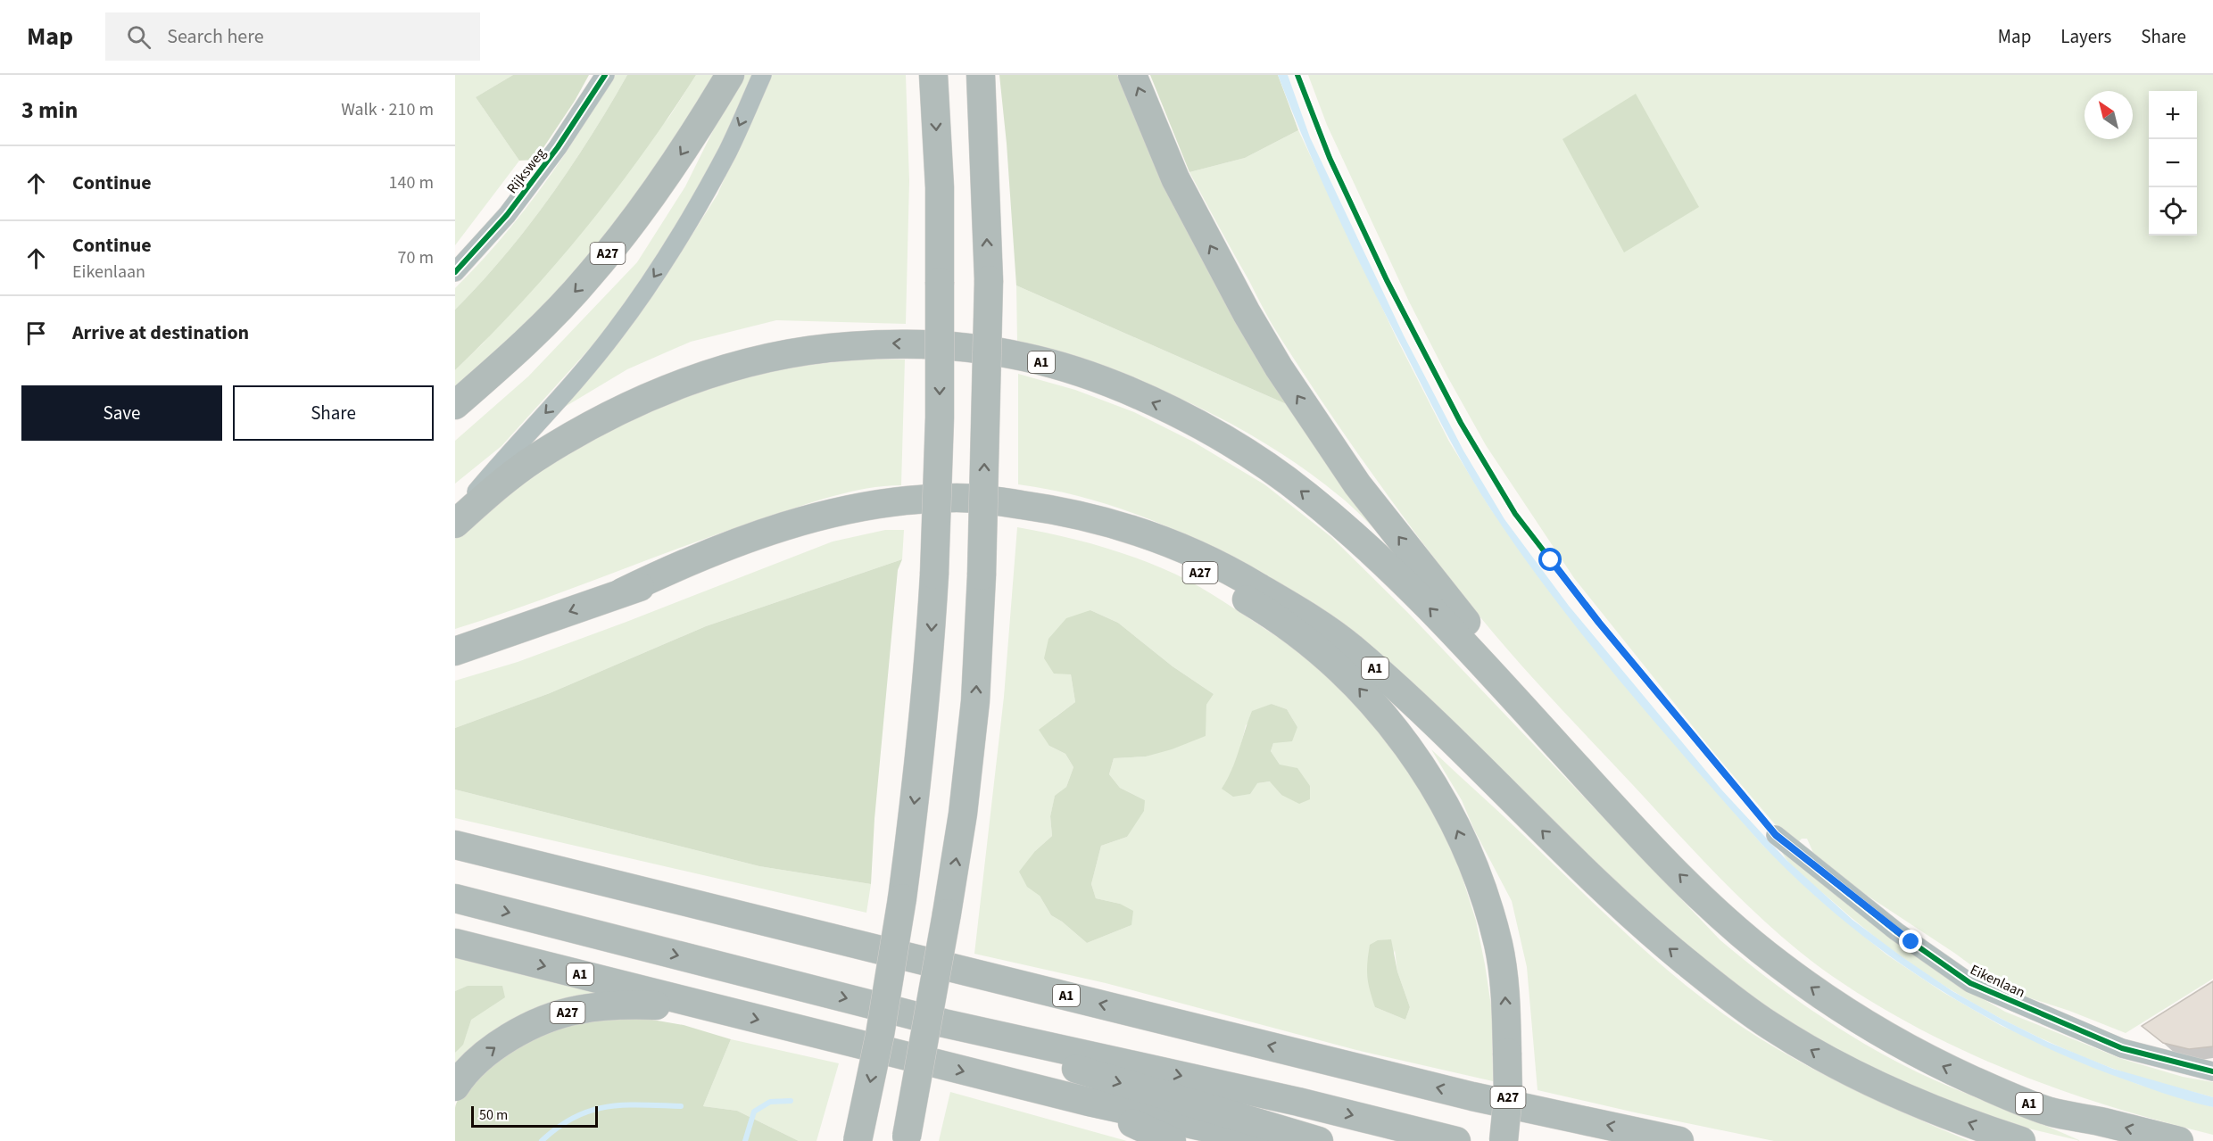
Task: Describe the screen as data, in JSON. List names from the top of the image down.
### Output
{
  "streets": {
    "highway": ["A27", "A1"],
    "street": ["Rijksweg", "Eikenlaan"]
  },
  "crossings": [
    ["A27", "A1"]
  ],
  "scale_bar": "50 m",
  "north": "top left",
  "page": {
    "header": "Map",
    "search": "Search here",
    "nav": ["Map", "Layers", "Share"],
    "heading": ["3 min", "Walk · 210 m"],
    "map_buttons": ["+", "−"],
    "list": [
      ["Continue", "140 m"],
      ["Continue", "Eikenlaan", "70 m"],
      "Arrive at destination"
    ],
    "buttons": ["Save", "Share"],
    "scale": "50 m"
  }
}
